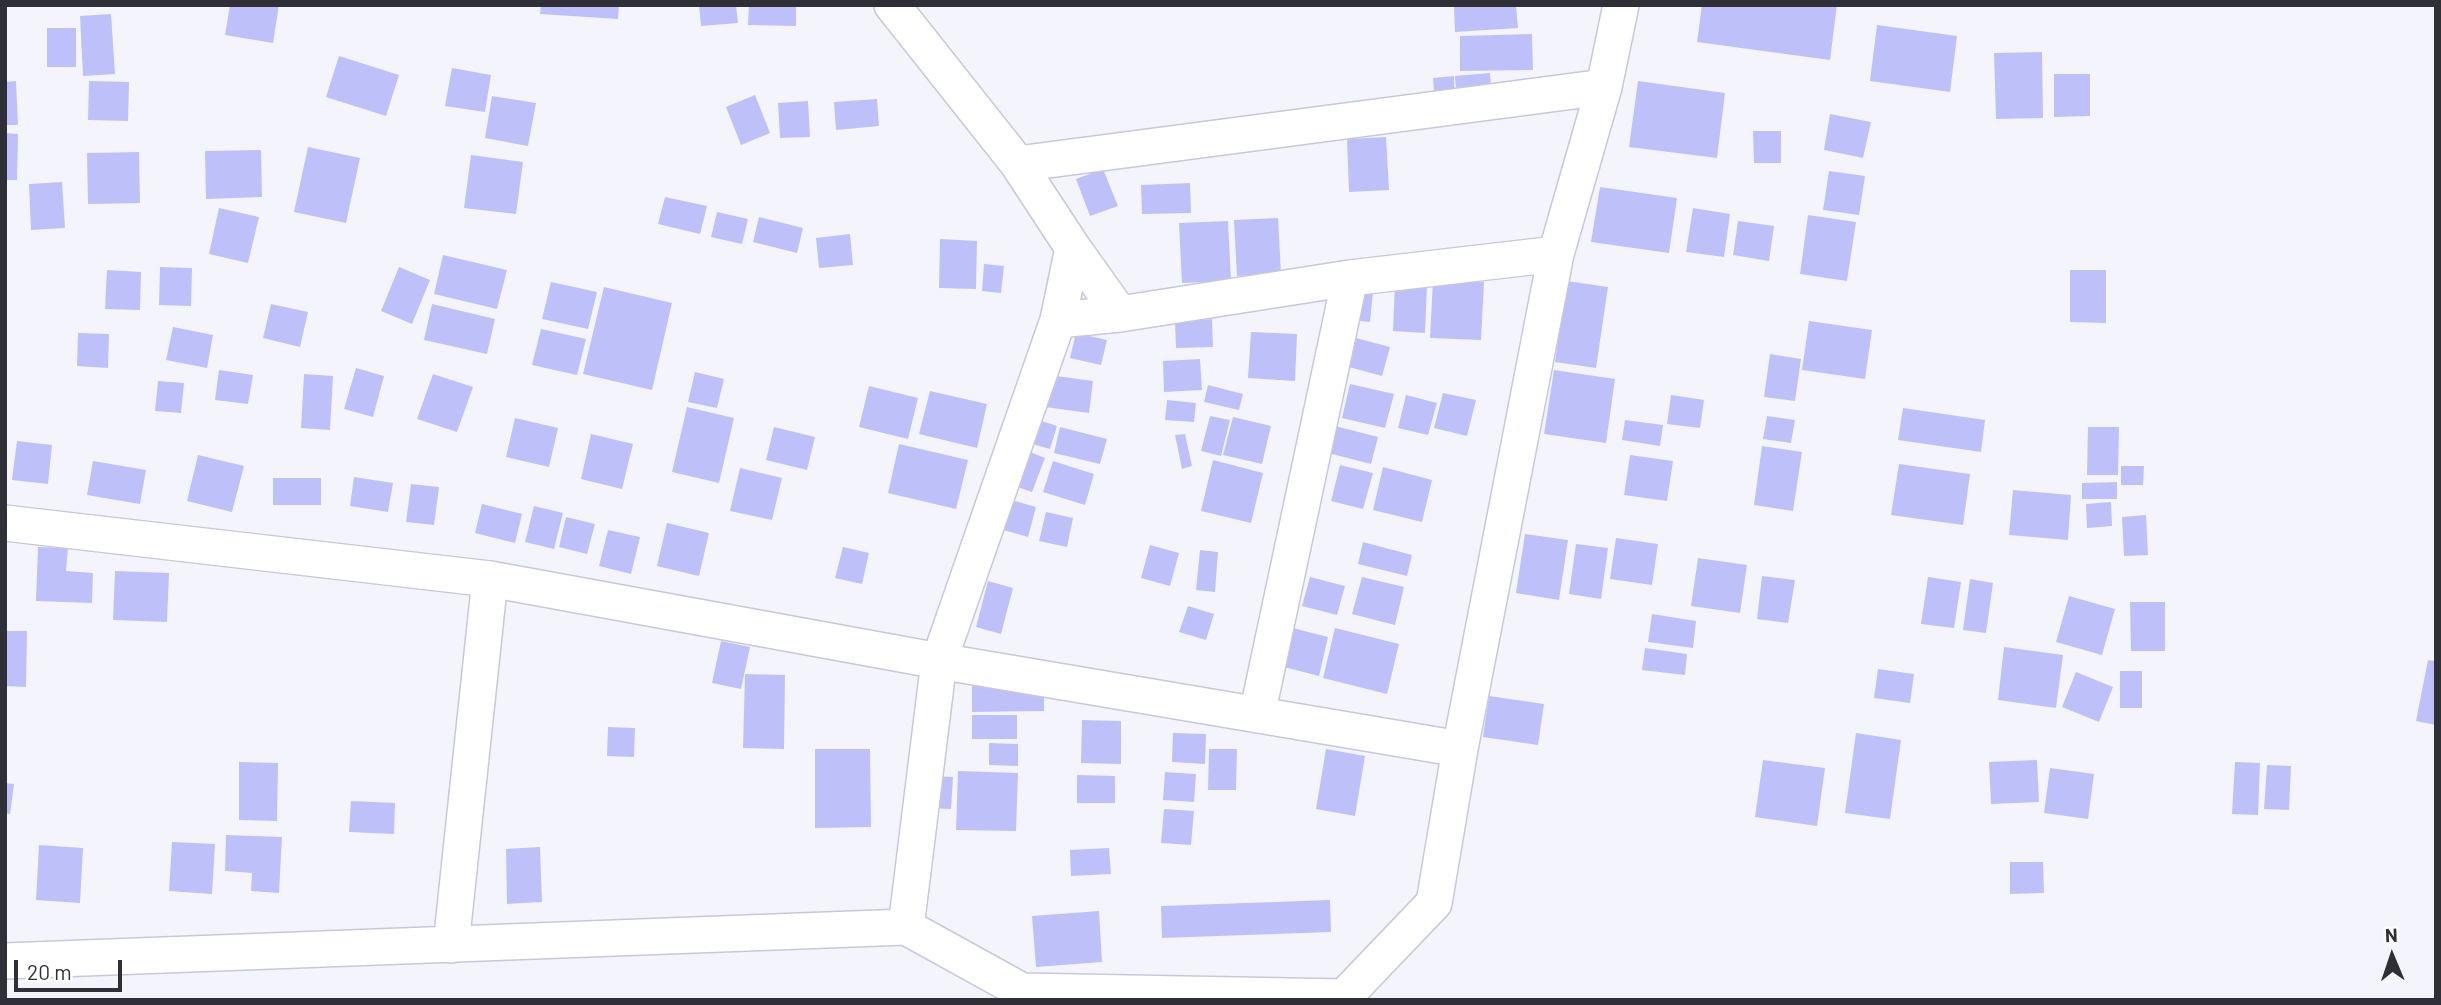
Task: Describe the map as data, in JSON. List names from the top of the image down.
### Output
{
  "scale_bar": "20 m",
  "north": "top"
}
